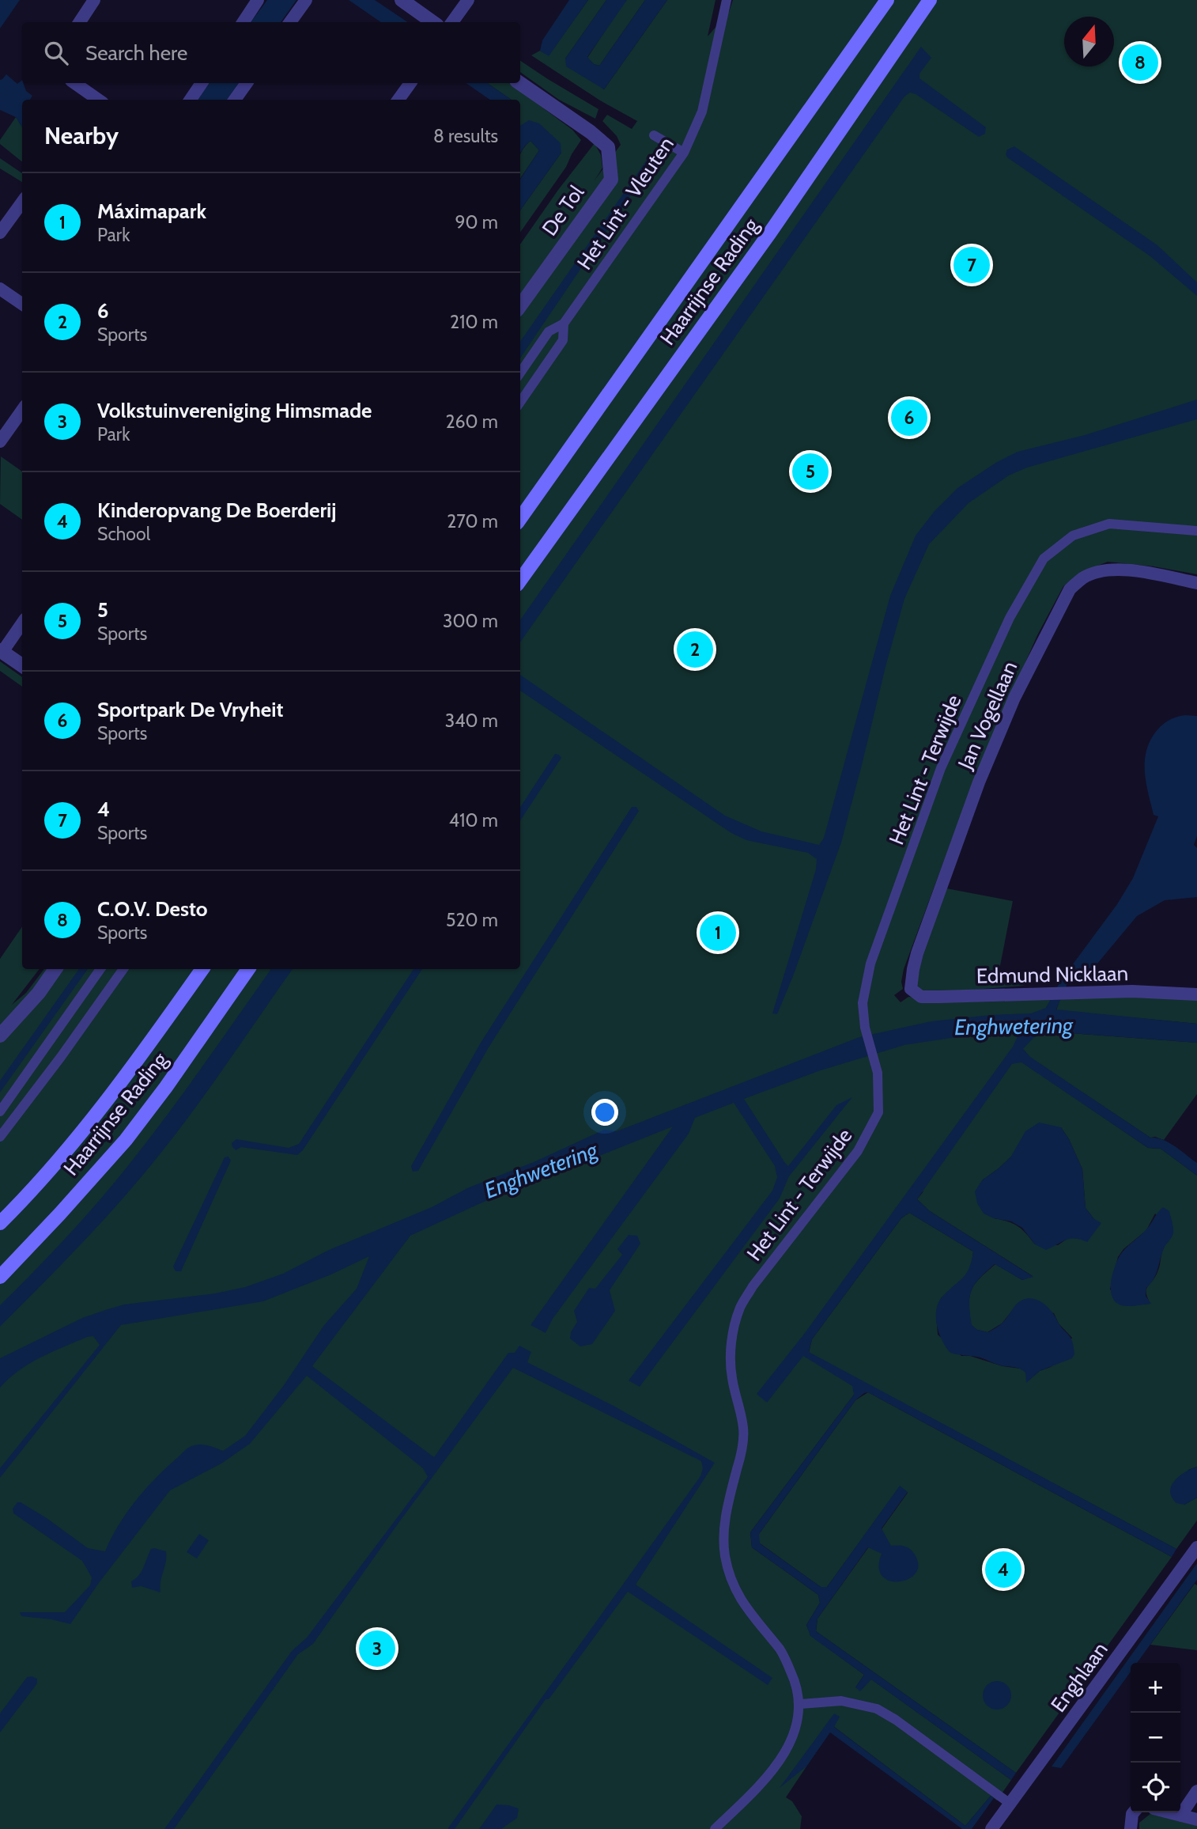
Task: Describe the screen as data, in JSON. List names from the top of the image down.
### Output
{
  "streets": {
    "main road": ["Haarrijnse Rading"],
    "street": [
      "Het Lint - Vleuten",
      "De Tol",
      "Jan Vogellaan",
      "Het Lint - Terwijde",
      "Edmund Nicklaan",
      "Enghlaan"
    ]
  },
  "crossings": [
    ["Jan Vogellaan", "Edmund Nicklaan"]
  ],
  "water": ["Enghwetering"],
  "north": "top",
  "page": {
    "search": "Search here",
    "pins": [
      "8",
      "7",
      "6",
      "5",
      "2",
      "1",
      "4",
      "3"
    ],
    "heading": ["Nearby", "8 results"],
    "list": [
      {
        "mark": "1",
        "name": "Máximapark",
        "note": "Park",
        "value": "90 m"
      },
      {
        "mark": "2",
        "name": "6",
        "note": "Sports",
        "value": "210 m"
      },
      {
        "mark": "3",
        "name": "Volkstuinvereniging Himsmade",
        "note": "Park",
        "value": "260 m"
      },
      {
        "mark": "4",
        "name": "Kinderopvang De Boerderij",
        "note": "School",
        "value": "270 m"
      },
      {
        "mark": "5",
        "name": "5",
        "note": "Sports",
        "value": "300 m"
      },
      {
        "mark": "6",
        "name": "Sportpark De Vryheit",
        "note": "Sports",
        "value": "340 m"
      },
      {
        "mark": "7",
        "name": "4",
        "note": "Sports",
        "value": "410 m"
      },
      {
        "mark": "8",
        "name": "C.O.V. Desto",
        "note": "Sports",
        "value": "520 m"
      }
    ],
    "map_buttons": ["+", "−"]
  }
}
